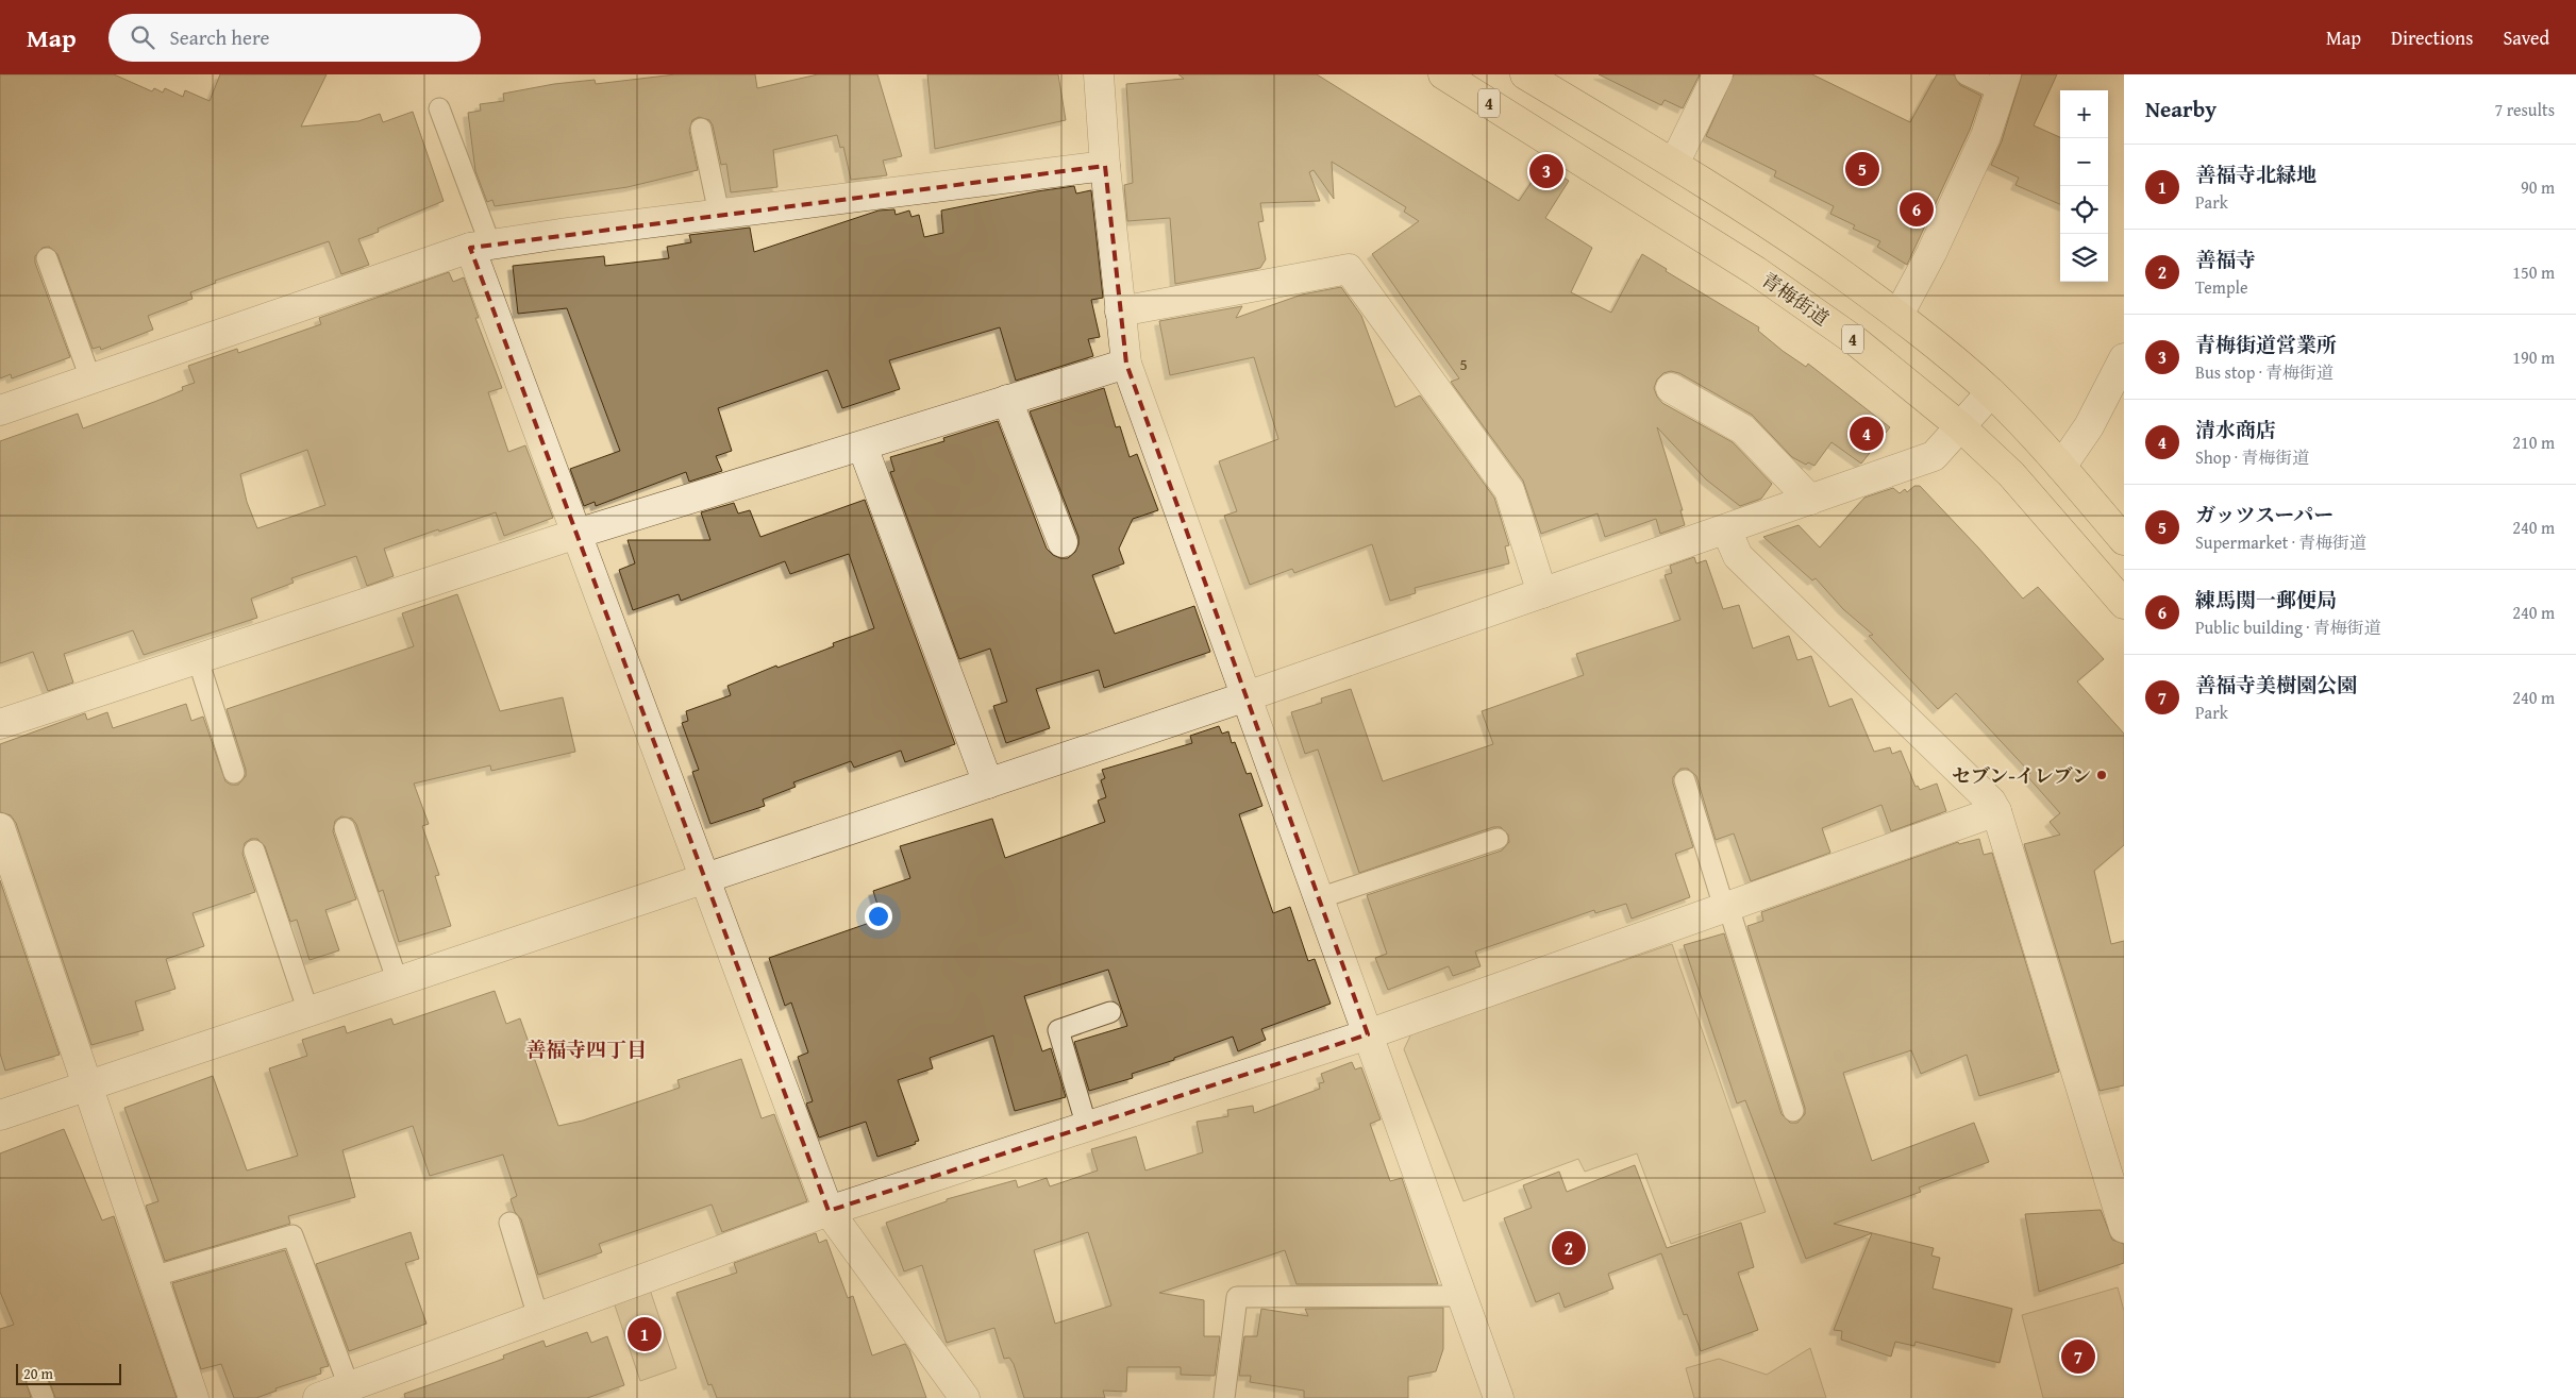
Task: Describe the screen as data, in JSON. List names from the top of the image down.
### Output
{
  "streets": {
    "main road": ["4", "青梅街道"]
  },
  "districts": ["善福寺四丁目"],
  "places": ["セブン-イレブン"],
  "house_numbers": ["5"],
  "scale_bar": "20 m",
  "page": {
    "header": "Map",
    "search": "Search here",
    "nav": ["Map", "Directions", "Saved"],
    "heading": ["Nearby", "7 results"],
    "map_buttons": ["+", "−"],
    "list": [
      {
        "mark": "1",
        "name": "善福寺北緑地",
        "note": "Park",
        "value": "90 m"
      },
      {
        "mark": "2",
        "name": "善福寺",
        "note": "Temple",
        "value": "150 m"
      },
      {
        "mark": "3",
        "name": "青梅街道営業所",
        "note": "Bus stop · 青梅街道",
        "value": "190 m"
      },
      {
        "mark": "4",
        "name": "清水商店",
        "note": "Shop · 青梅街道",
        "value": "210 m"
      },
      {
        "mark": "5",
        "name": "ガッツスーパー",
        "note": "Supermarket · 青梅街道",
        "value": "240 m"
      },
      {
        "mark": "6",
        "name": "練馬関一郵便局",
        "note": "Public building · 青梅街道",
        "value": "240 m"
      },
      {
        "mark": "7",
        "name": "善福寺美樹園公園",
        "note": "Park",
        "value": "240 m"
      }
    ],
    "pins": [
      "5",
      "3",
      "6",
      "4",
      "2",
      "1",
      "7"
    ],
    "scale": "20 m"
  }
}
